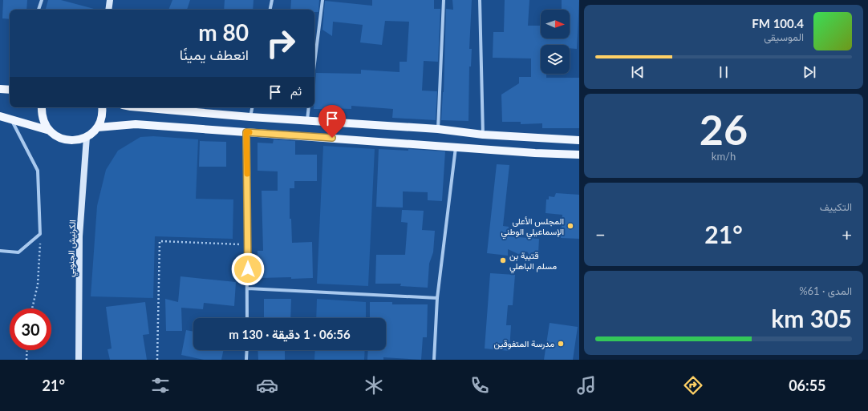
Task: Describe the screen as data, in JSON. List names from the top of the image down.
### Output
{
  "streets": {
    "main road": ["الكرنيش الجنوبي"]
  },
  "places": ["المجلس الأعلى الإسماعيلي الوطني", "قتيبة بن مسلم الباهلي", "مدرسة المتفوقين"],
  "north": "right",
  "page": {
    "turn": ["80 m", "انعطف يمينًا"],
    "song": ["100.4 FM", "الموسيقى"],
    "then": "ثم",
    "tile": [
      ["26", "km/h"],
      "التكييف",
      ["المدى · 61%", "305 km"]
    ],
    "heat": ["−", "21°", "+"],
    "limit": "30",
    "trip": "06:56 · 1 دقيقة · 130 m",
    "tabs": ["06:55", "21°"]
  }
}
